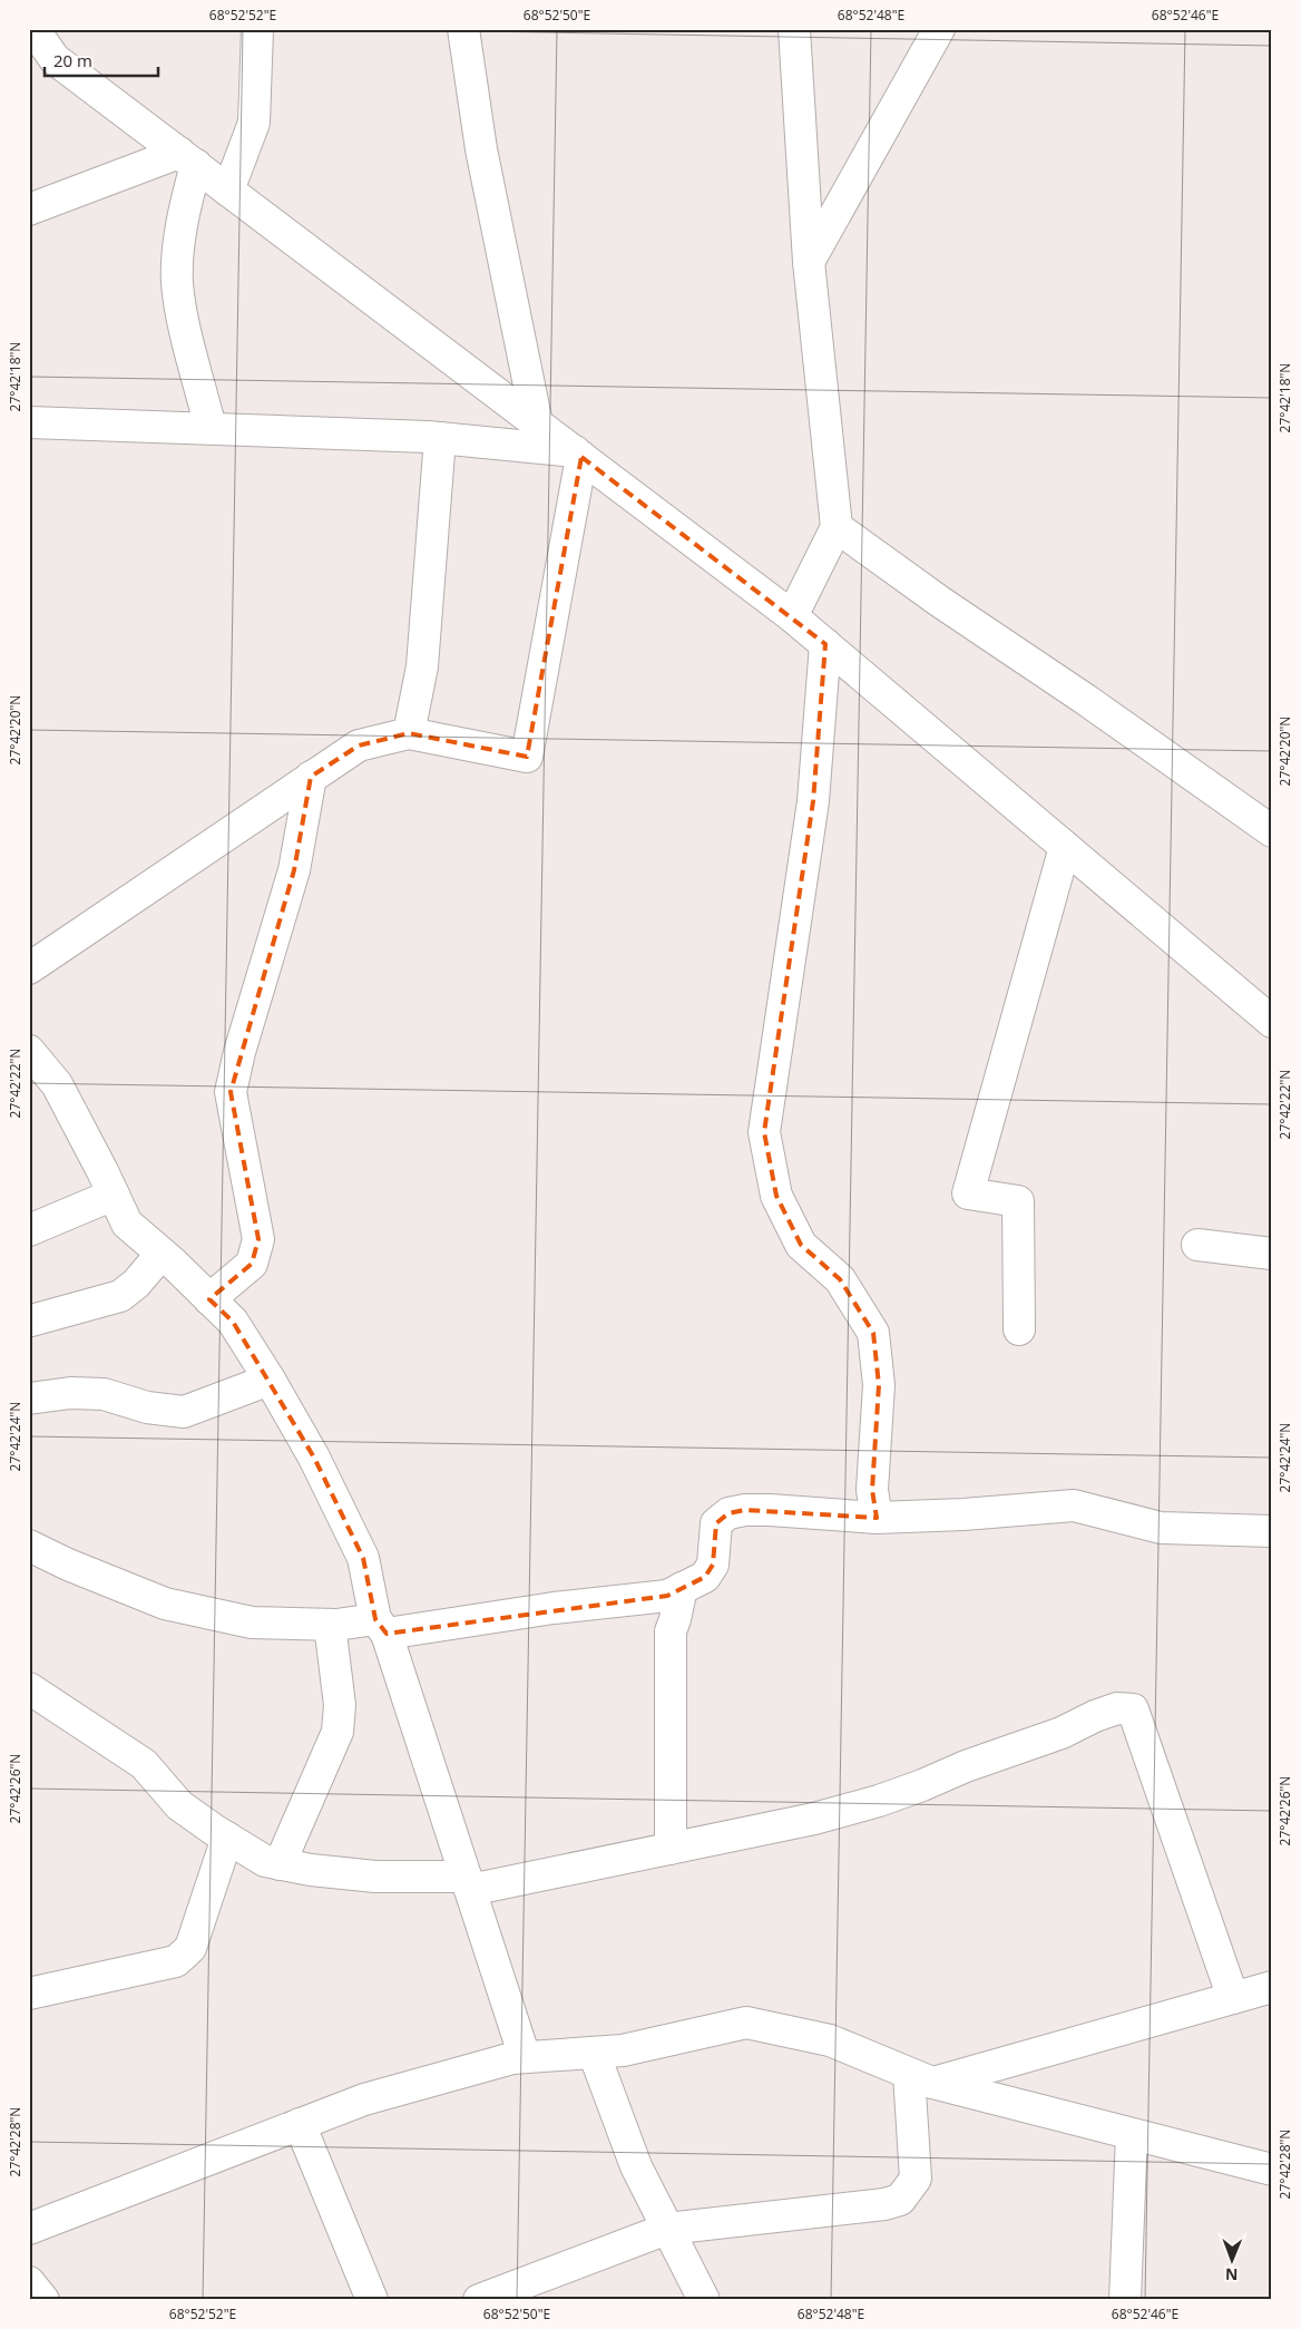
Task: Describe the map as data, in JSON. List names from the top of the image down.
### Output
{
  "scale_bar": "20 m",
  "north": "bottom",
  "coordinates": [
    "68°52'52\"E",
    "68°52'50\"E",
    "68°52'48\"E",
    "68°52'46\"E",
    "27°42'18\"N",
    "27°42'20\"N",
    "27°42'22\"N",
    "27°42'24\"N",
    "27°42'26\"N",
    "27°42'28\"N"
  ]
}
